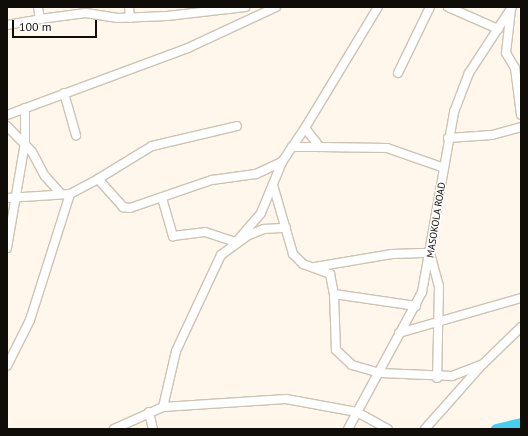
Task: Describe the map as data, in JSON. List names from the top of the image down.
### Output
{
  "streets": {
    "street": ["MASOKOLA ROAD"]
  },
  "scale_bar": "100 m"
}
